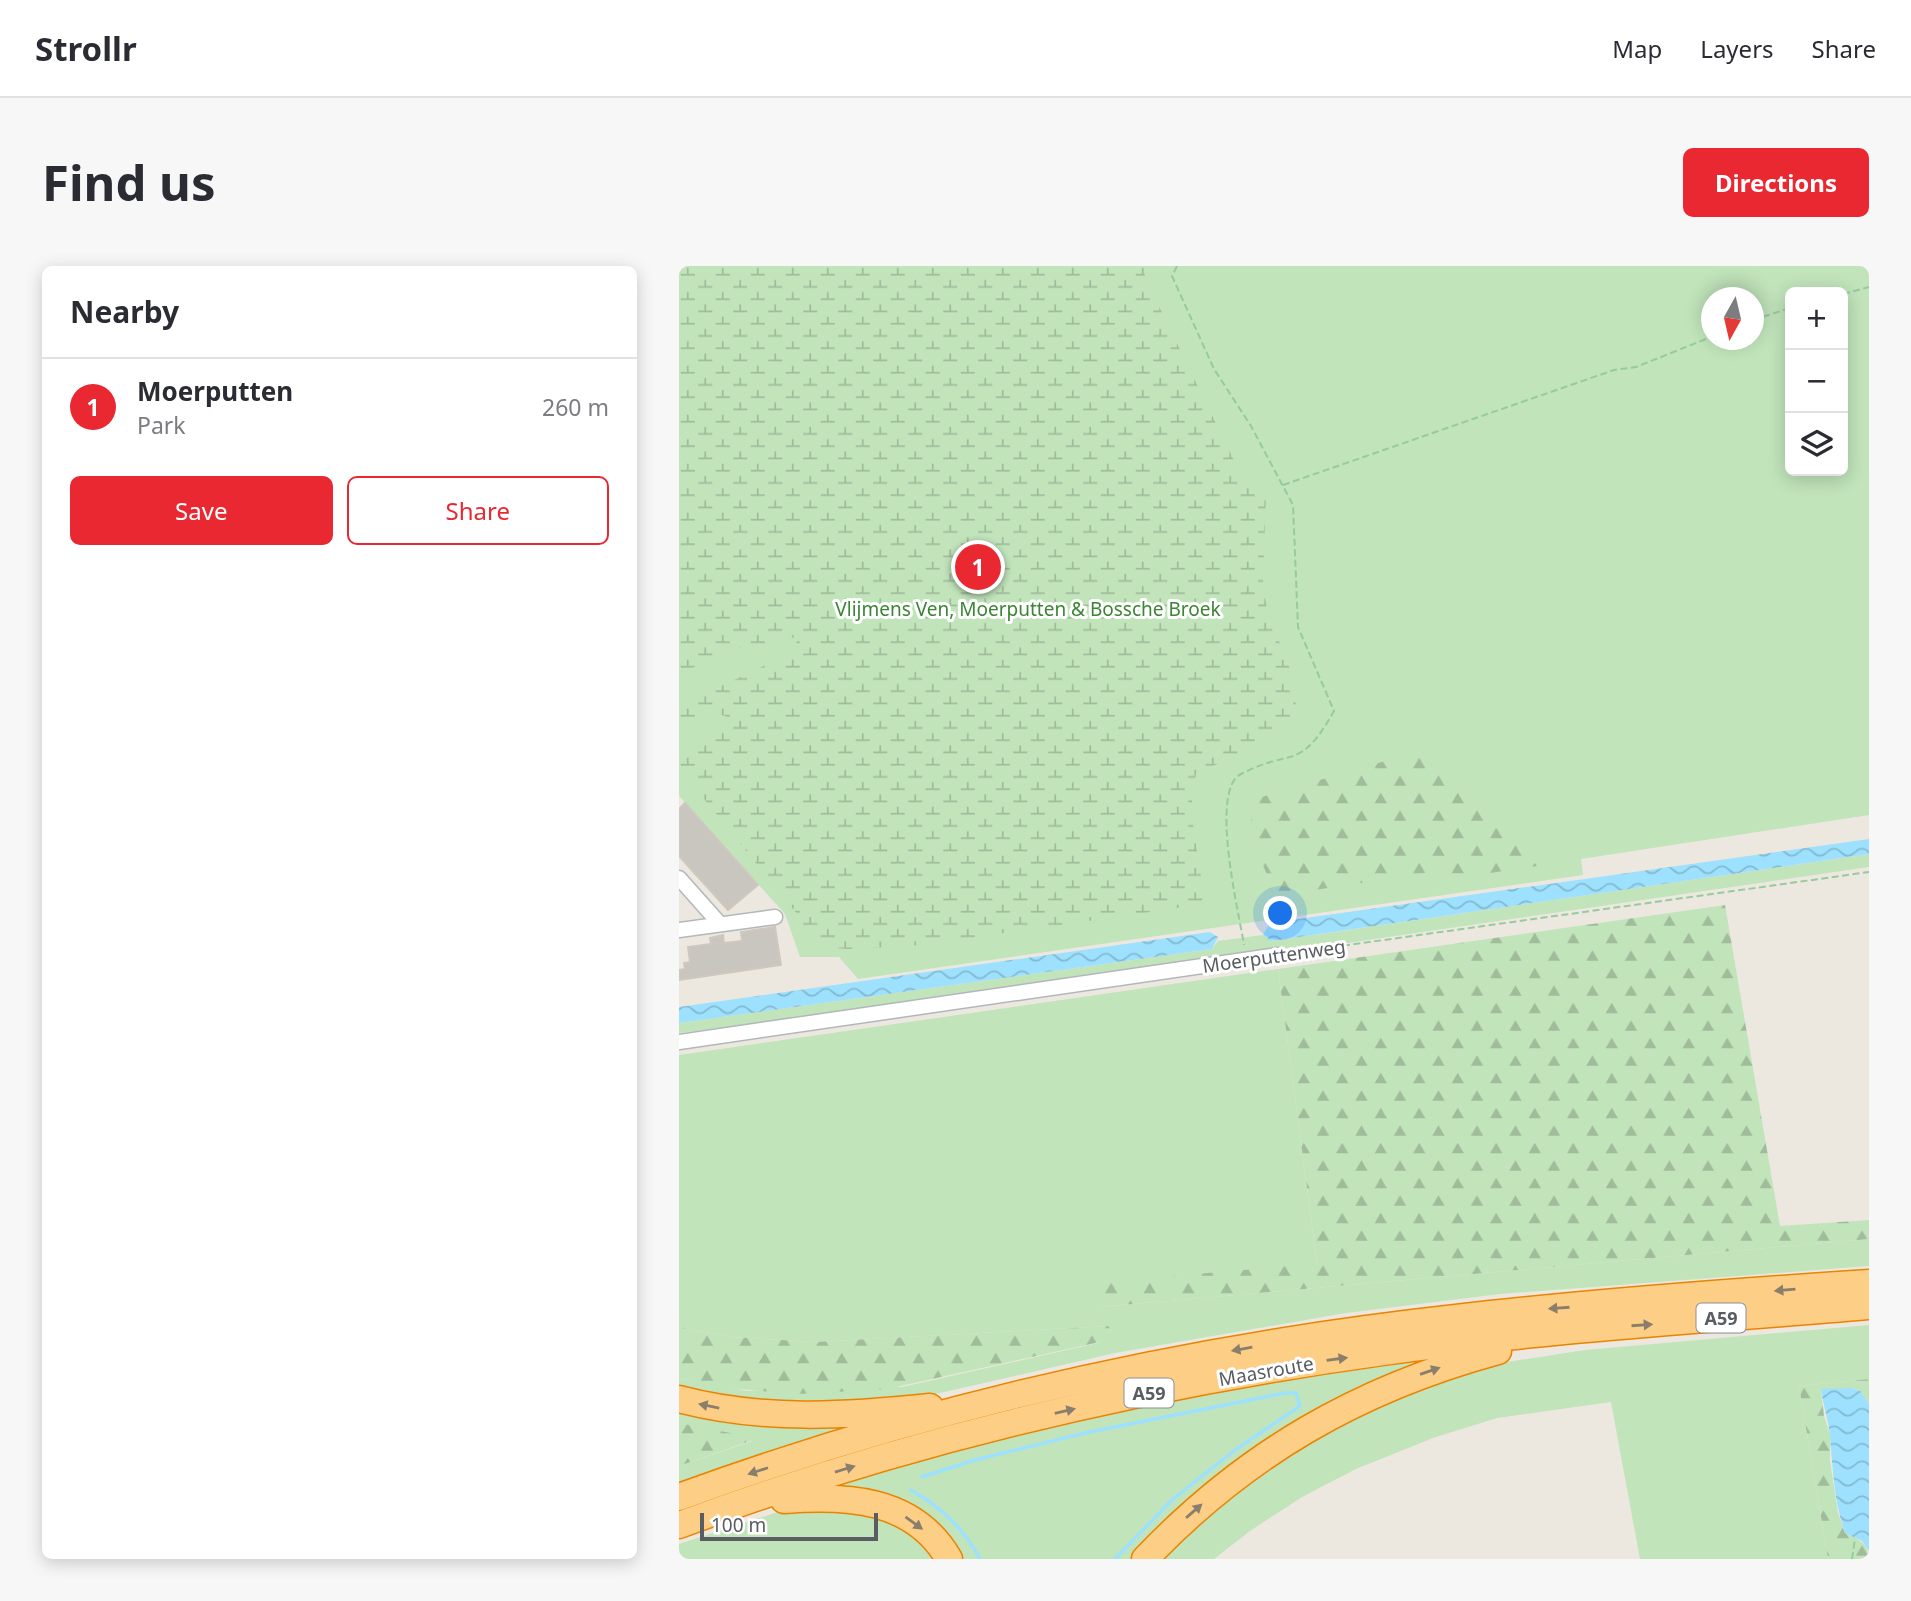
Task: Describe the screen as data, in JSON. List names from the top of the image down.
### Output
{
  "streets": {
    "highway": ["A59", "Maasroute"],
    "street": ["Moerputtenweg"]
  },
  "crossings": [
    ["A59", "Maasroute"]
  ],
  "parks": ["Vlijmens Ven, Moerputten & Bossche Broek"],
  "scale_bar": "100 m",
  "north": "bottom",
  "page": {
    "header": "Strollr",
    "nav": ["Map", "Layers", "Share"],
    "buttons": [
      "Directions",
      ["Save", "Share"]
    ],
    "title": "Find us",
    "heading": "Nearby",
    "map_buttons": ["+", "−"],
    "list": [
      {
        "mark": "1",
        "name": "Moerputten",
        "note": "Park",
        "value": "260 m"
      }
    ],
    "pins": "1",
    "scale": "100 m"
  }
}
